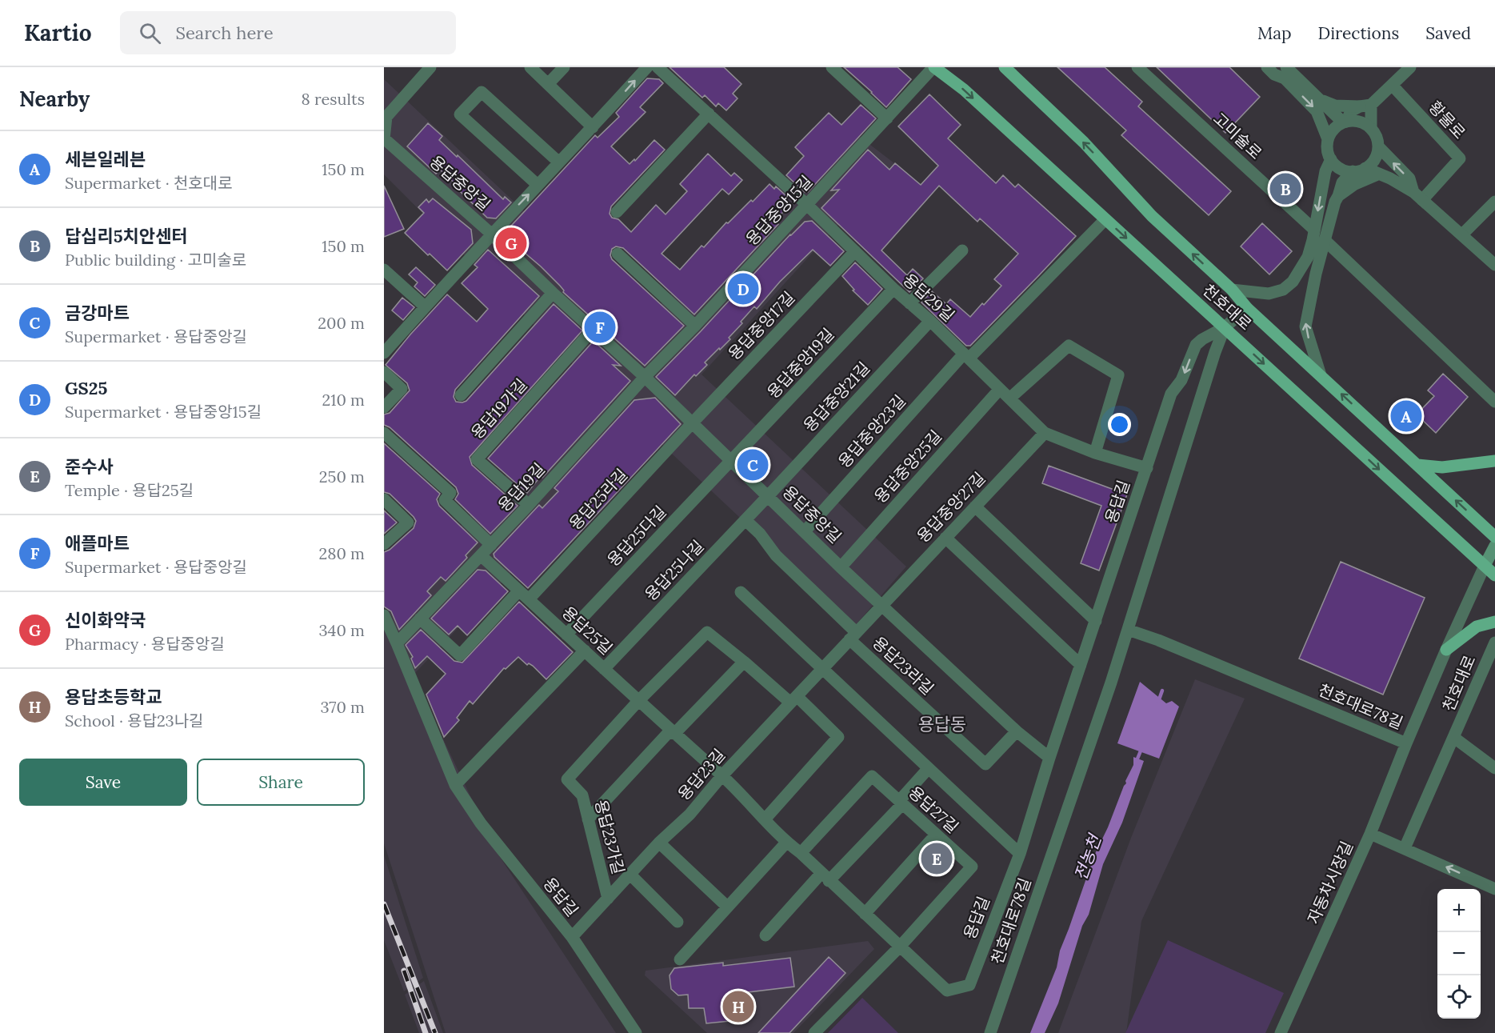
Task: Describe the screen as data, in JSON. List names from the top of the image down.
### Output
{
  "streets": {
    "main road": ["천호대로", "천호대로78길"],
    "street": [
      "황물로",
      "고미술로",
      "용답중앙길",
      "용답중앙15길",
      "용답29길",
      "용답중앙17길",
      "용답중앙19길",
      "용답중앙21길",
      "용답19가길",
      "용답중앙23길",
      "용답중앙25길",
      "용답19길",
      "용답25라길",
      "용답길",
      "용답중앙27길",
      "용답25다길",
      "용답25나길",
      "용답25길",
      "용답23라길",
      "용답23길",
      "용답27길",
      "용답23가길",
      "자동차시장길"
    ]
  },
  "crossings": [
    ["용답중앙길", "용답중앙15길"],
    ["용답중앙길", "용답중앙17길"],
    ["용답중앙길", "용답중앙19길"],
    ["용답중앙길", "용답중앙21길"],
    ["용답중앙길", "용답19가길"],
    ["용답중앙길", "용답중앙23길"],
    ["용답중앙길", "용답중앙25길"],
    ["용답중앙길", "용답19길"],
    ["용답중앙길", "용답25라길"],
    ["용답중앙길", "용답길"],
    ["용답중앙길", "용답중앙27길"],
    ["용답중앙길", "용답25다길"],
    ["용답중앙길", "용답25나길"],
    ["용답중앙길", "용답23라길"],
    ["용답중앙길", "용답23길"],
    ["용답중앙15길", "용답29길"],
    ["용답중앙15길", "천호대로"],
    ["용답중앙15길", "용답19길"],
    ["용답29길", "용답중앙17길"],
    ["용답29길", "용답중앙19길"],
    ["용답29길", "용답중앙21길"],
    ["용답29길", "용답중앙23길"],
    ["용답29길", "용답중앙25길"],
    ["용답29길", "용답길"],
    ["용답29길", "용답중앙27길"],
    ["천호대로", "용답중앙23길"],
    ["천호대로", "용답길"],
    ["천호대로", "천호대로78길"],
    ["용답중앙17길", "용답25라길"],
    ["용답중앙19길", "용답25다길"],
    ["용답중앙21길", "용답25나길"],
    ["용답19가길", "용답19길"],
    ["용답19길", "용답길"],
    ["용답19길", "용답25길"],
    ["용답25라길", "용답25길"],
    ["용답길", "용답25길"],
    ["용답길", "천호대로78길"],
    ["용답길", "용답23길"],
    ["용답길", "용답27길"],
    ["용답중앙27길", "용답23길"],
    ["용답25다길", "용답25길"],
    ["용답25나길", "용답25길"],
    ["용답25길", "용답23길"],
    ["용답25길", "용답27길"],
    ["용답25길", "용답23가길"],
    ["용답23라길", "용답23길"],
    ["천호대로78길", "자동차시장길"],
    ["용답23길", "용답23가길"]
  ],
  "districts": ["용답동"],
  "water": ["전농천"],
  "page": {
    "header": "Kartio",
    "search": "Search here",
    "nav": ["Map", "Directions", "Saved"],
    "heading": ["Nearby", "8 results"],
    "list": [
      {
        "mark": "A",
        "name": "세븐일레븐",
        "note": "Supermarket · 천호대로",
        "value": "150 m"
      },
      {
        "mark": "B",
        "name": "답십리5치안센터",
        "note": "Public building · 고미술로",
        "value": "150 m"
      },
      {
        "mark": "C",
        "name": "금강마트",
        "note": "Supermarket · 용답중앙길",
        "value": "200 m"
      },
      {
        "mark": "D",
        "name": "GS25",
        "note": "Supermarket · 용답중앙15길",
        "value": "210 m"
      },
      {
        "mark": "E",
        "name": "준수사",
        "note": "Temple · 용답25길",
        "value": "250 m"
      },
      {
        "mark": "F",
        "name": "애플마트",
        "note": "Supermarket · 용답중앙길",
        "value": "280 m"
      },
      {
        "mark": "G",
        "name": "신이화약국",
        "note": "Pharmacy · 용답중앙길",
        "value": "340 m"
      },
      {
        "mark": "H",
        "name": "용답초등학교",
        "note": "School · 용답23나길",
        "value": "370 m"
      }
    ],
    "pins": [
      "B",
      "G",
      "D",
      "F",
      "A",
      "C",
      "E",
      "H"
    ],
    "buttons": ["Save", "Share"],
    "map_buttons": ["+", "−"]
  }
}
